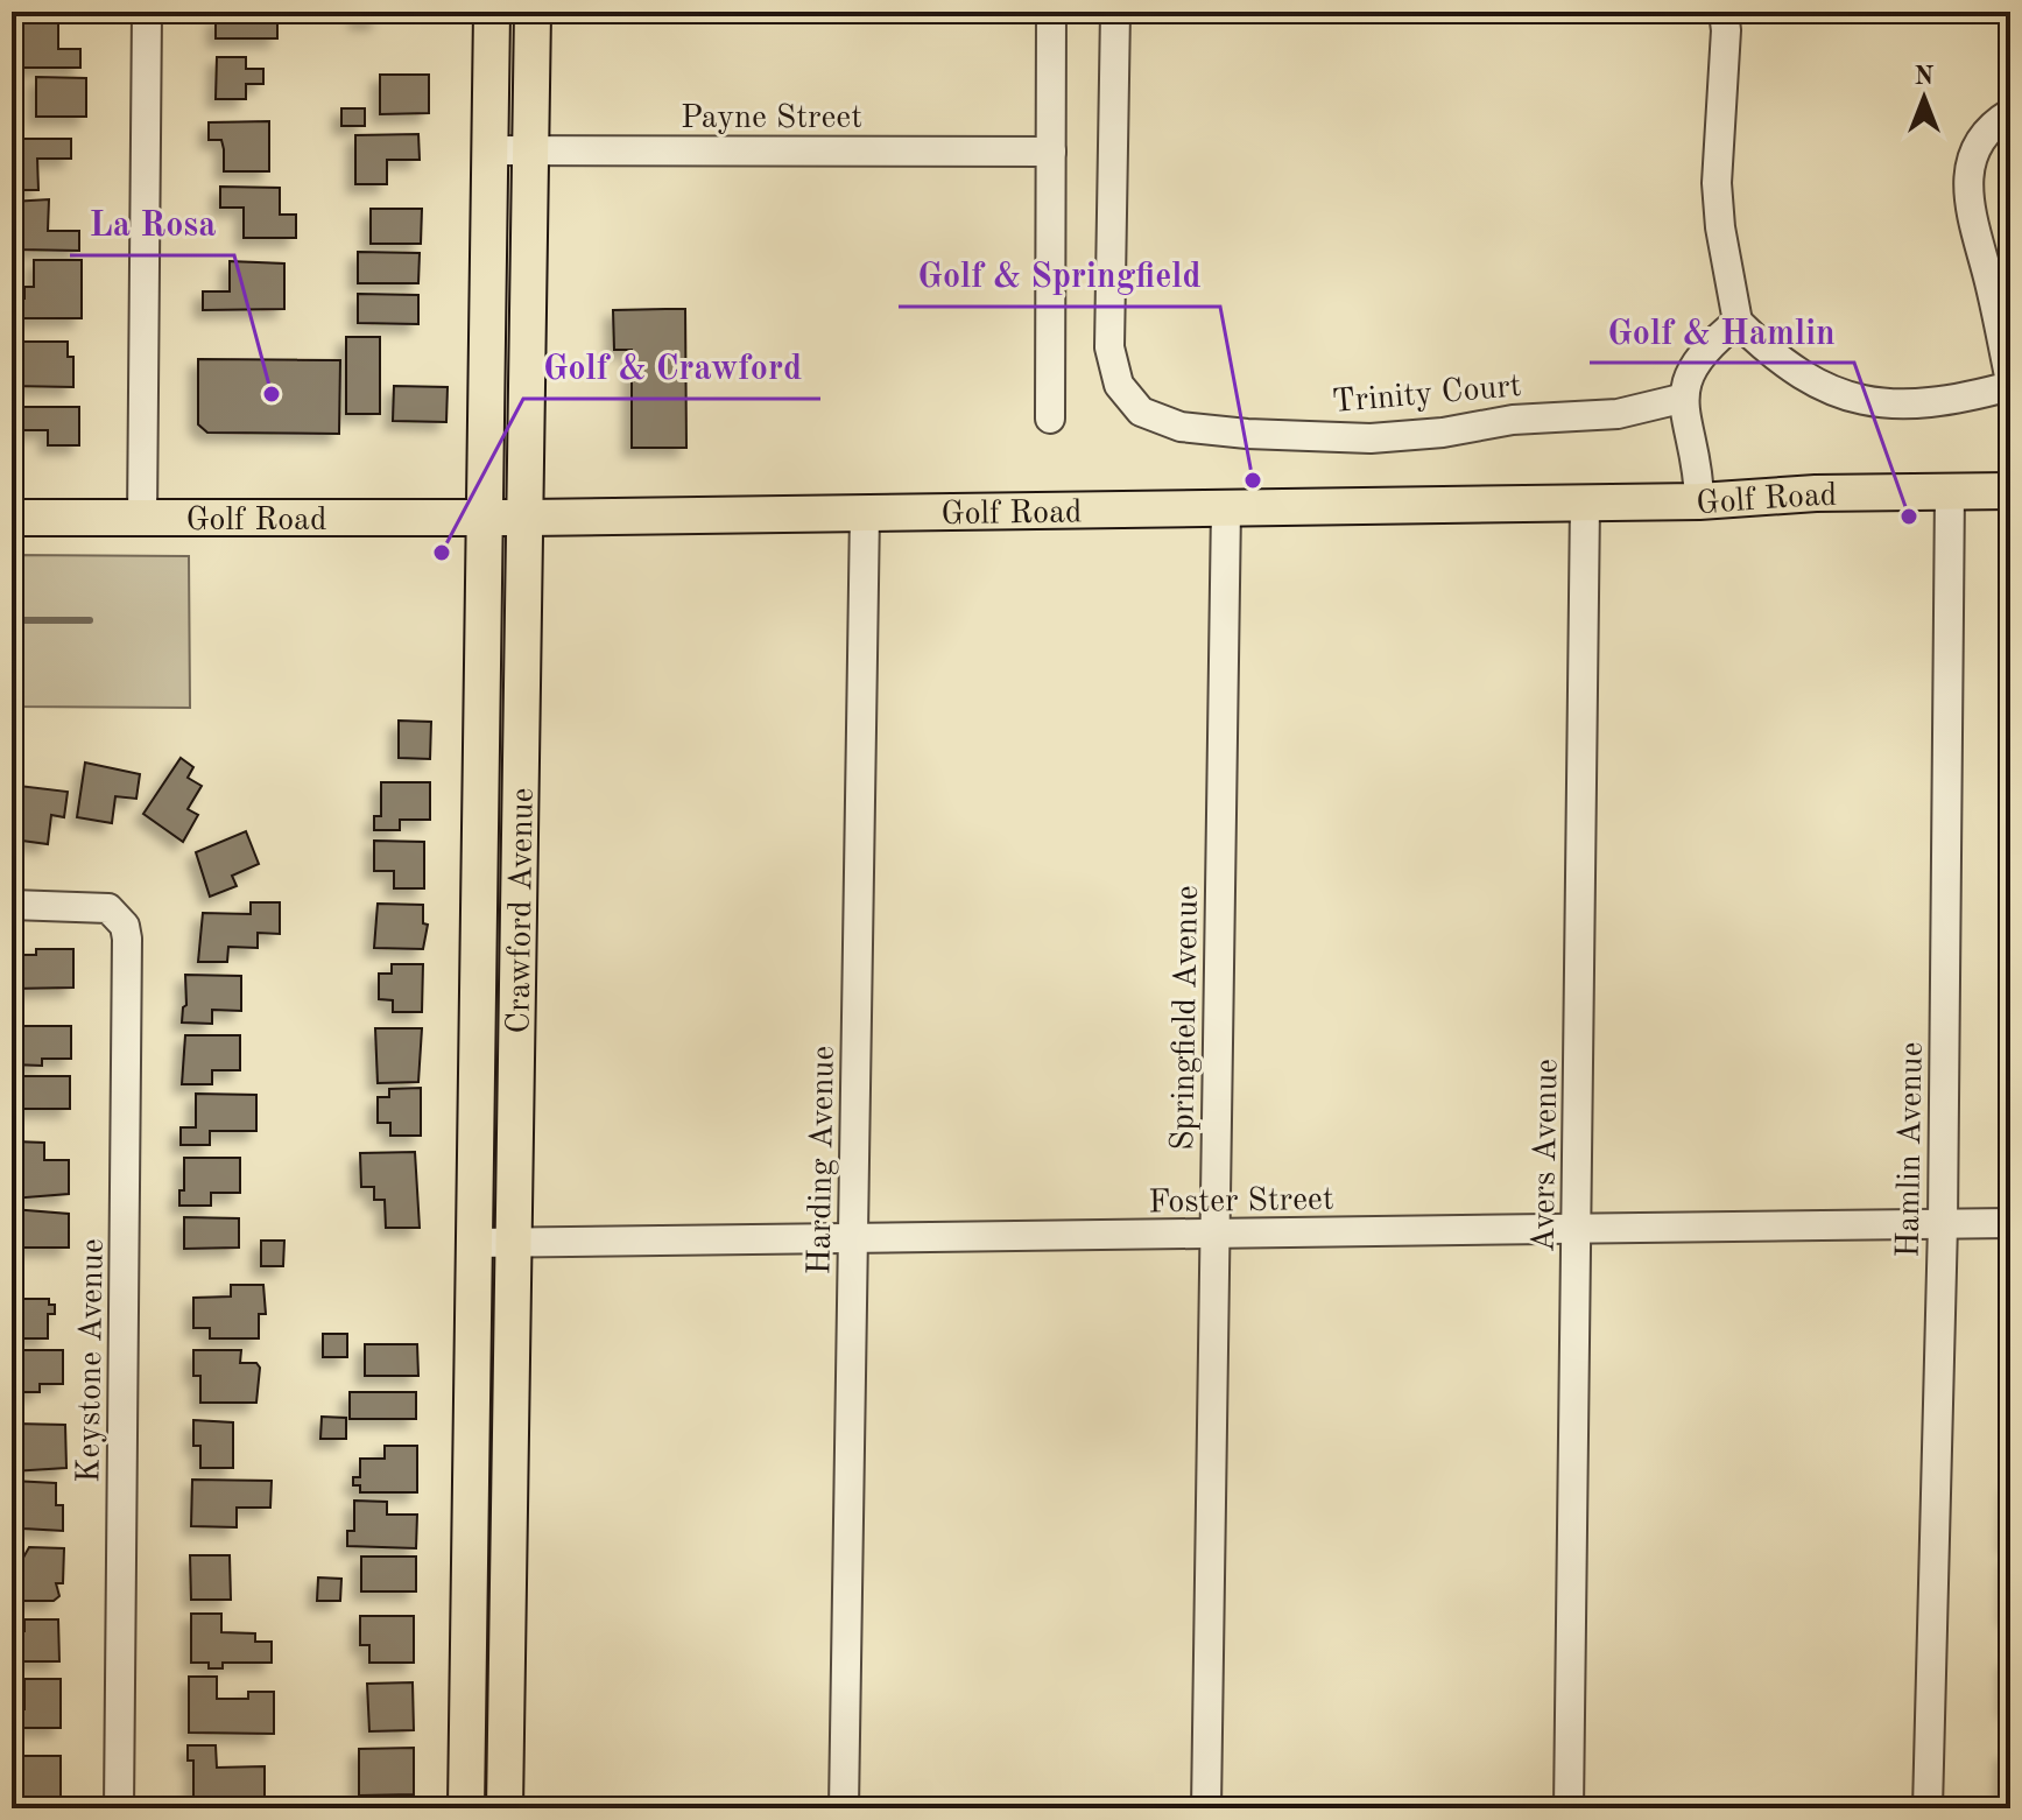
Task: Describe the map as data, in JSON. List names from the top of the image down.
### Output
{
  "streets": {
    "main road": ["Golf Road", "Crawford Avenue"],
    "street": [
      "Payne Street",
      "Trinity Court",
      "Springfield Avenue",
      "Hamlin Avenue",
      "Avers Avenue",
      "Harding Avenue",
      "Foster Street",
      "Keystone Avenue"
    ]
  },
  "crossings": [
    ["Payne Street", "Crawford Avenue"],
    ["Golf Road", "Crawford Avenue"],
    ["Golf Road", "Springfield Avenue"],
    ["Golf Road", "Hamlin Avenue"],
    ["Golf Road", "Avers Avenue"],
    ["Golf Road", "Harding Avenue"],
    ["Crawford Avenue", "Foster Street"],
    ["Springfield Avenue", "Foster Street"],
    ["Hamlin Avenue", "Foster Street"],
    ["Avers Avenue", "Foster Street"],
    ["Harding Avenue", "Foster Street"]
  ],
  "places": [
    "La Rosa",
    "Golf & Springfield",
    "Golf & Hamlin",
    "Golf & Crawford"
  ],
  "north": "top"
}
